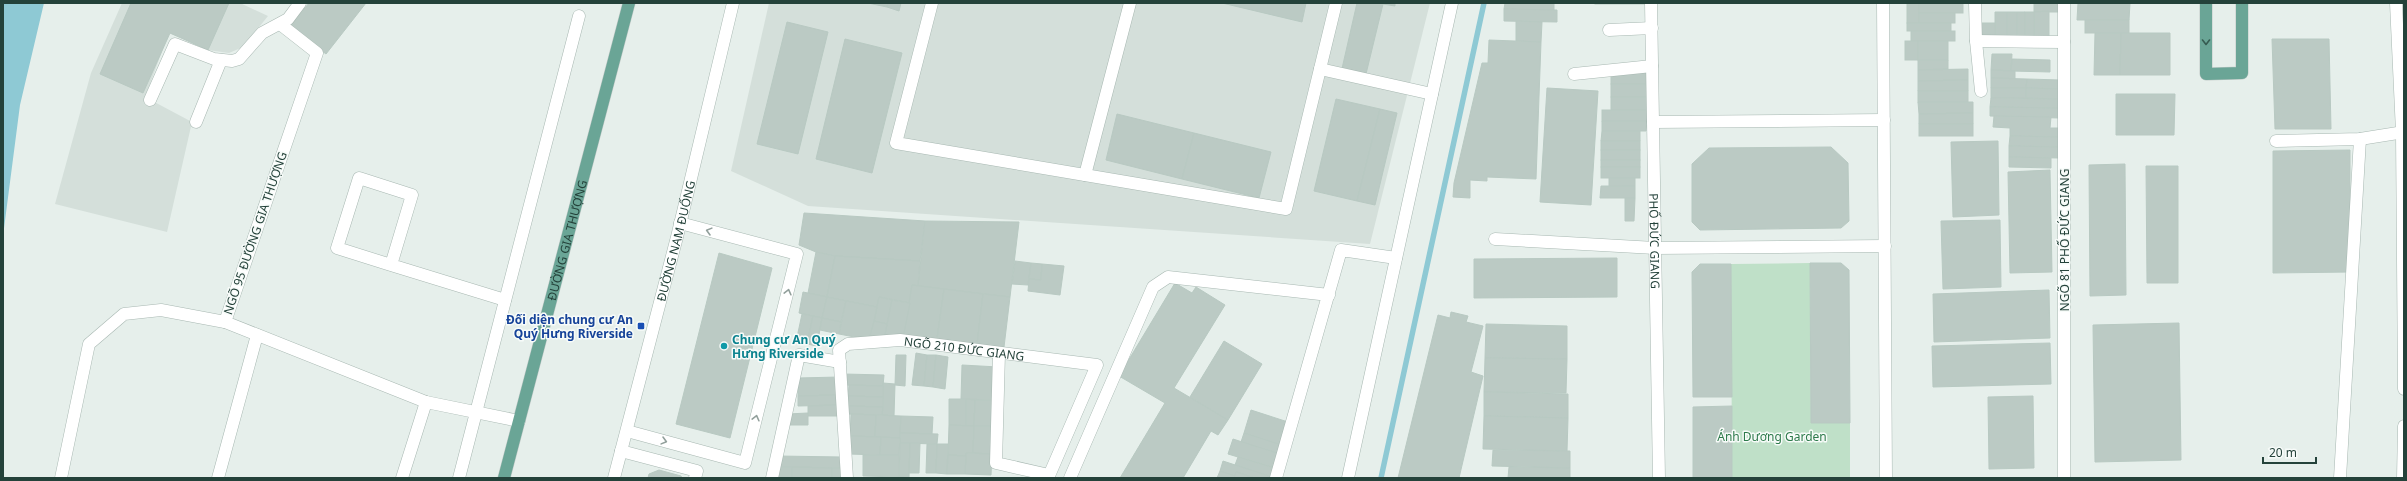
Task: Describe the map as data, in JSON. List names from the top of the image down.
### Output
{
  "streets": {
    "main road": ["ĐƯỜNG GIA THƯỢNG"],
    "street": [
      "NGÕ 95 ĐƯỜNG GIA THƯỢNG",
      "NGÕ 81 PHỐ ĐỨC GIANG",
      "ĐƯỜNG NAM ĐUỐNG",
      "PHỐ ĐỨC GIANG",
      "NGÕ 210 ĐỨC GIANG"
    ]
  },
  "crossings": [
    ["NGÕ 95 ĐƯỜNG GIA THƯỢNG", "ĐƯỜNG GIA THƯỢNG"]
  ],
  "parks": ["Ánh Dương Garden"],
  "places": {
    "transit": ["Đối diện chung cư An Quý Hưng Riverside"],
    "other": ["Chung cư An Quý Hưng Riverside"]
  },
  "scale_bar": "20 m"
}
